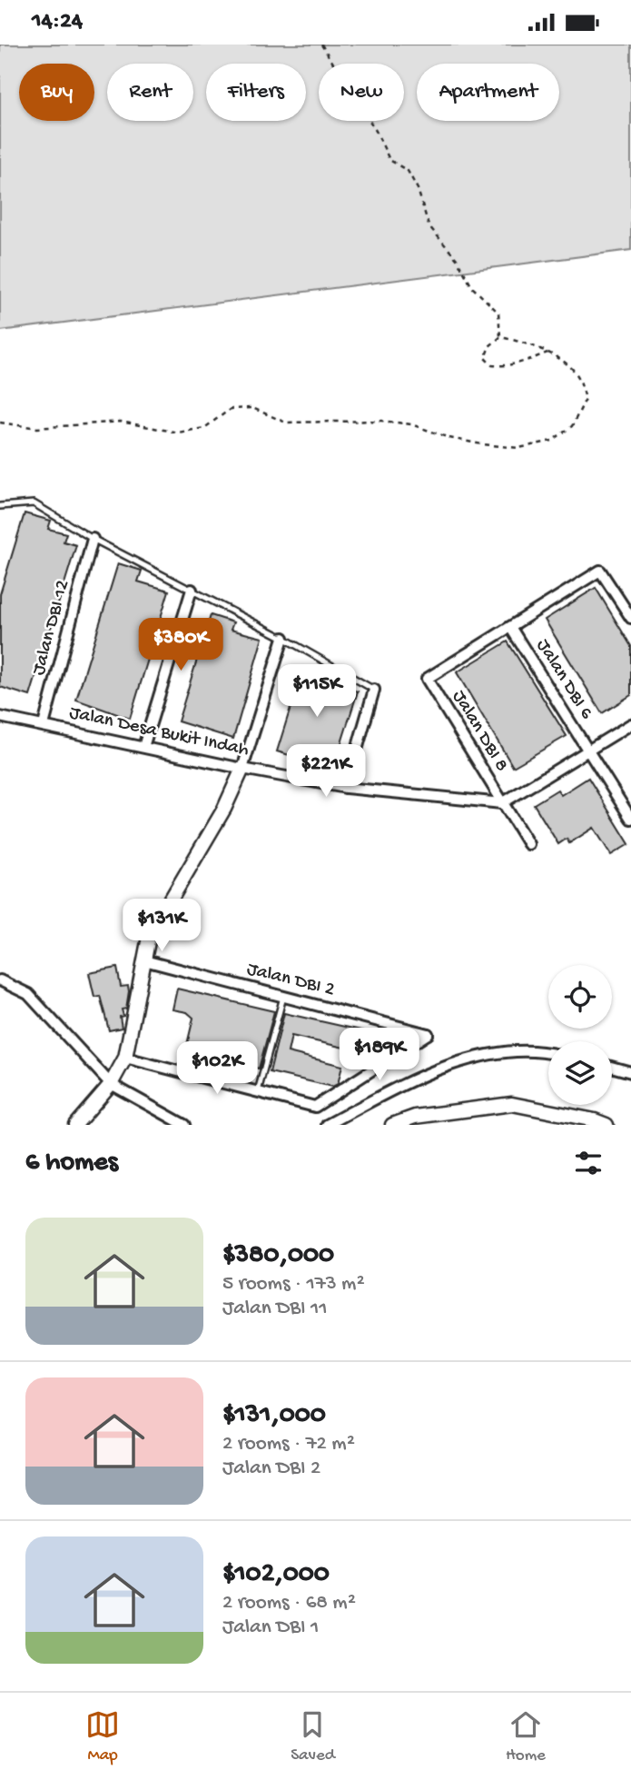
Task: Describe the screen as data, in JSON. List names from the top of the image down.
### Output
{
  "streets": {
    "street": [
      "Jalan DBI 12",
      "Jalan DBI 6",
      "Jalan DBI 8",
      "Jalan Desa Bukit Indah",
      "Jalan DBI 2"
    ]
  },
  "crossings": [
    ["Jalan DBI 12", "Jalan Desa Bukit Indah"],
    ["Jalan DBI 6", "Jalan DBI 8"],
    ["Jalan DBI 8", "Jalan Desa Bukit Indah"]
  ],
  "page": {
    "status": "14:24",
    "chip": [
      "Buy",
      "Rent",
      "Filters",
      "New",
      "Apartment"
    ],
    "price": [
      "$380K",
      "$115K",
      "$221K",
      "$131K",
      "$189K",
      "$102K"
    ],
    "heading": "6 homes",
    "list": [
      {
        "name": "$380,000",
        "note": "5 rooms · 173 m² · Jalan DBI 11"
      },
      {
        "name": "$131,000",
        "note": "2 rooms · 72 m² · Jalan DBI 2"
      },
      {
        "name": "$102,000",
        "note": "2 rooms · 68 m² · Jalan DBI 1"
      }
    ],
    "tabs": ["Map", "Saved", "Home"]
  }
}
